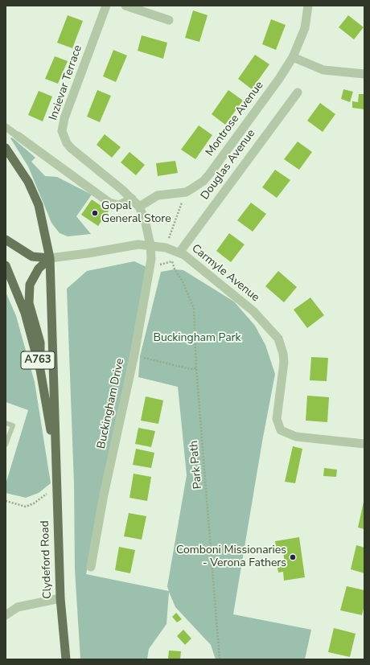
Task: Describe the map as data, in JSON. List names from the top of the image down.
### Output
{
  "streets": {
    "main road": ["A763", "Clydeford Road"],
    "street": [
      "Inzievar Terrace",
      "Montrose Avenue",
      "Douglas Avenue",
      "Carmyle Avenue",
      "Buckingham Drive"
    ],
    "path": ["Park Path"]
  },
  "crossings": [
    ["Douglas Avenue", "Carmyle Avenue"],
    ["Carmyle Avenue", "A763"],
    ["Carmyle Avenue", "Buckingham Drive"],
    ["Carmyle Avenue", "Clydeford Road"],
    ["A763", "Clydeford Road"],
    ["Buckingham Drive", "Park Path"]
  ],
  "parks": ["Buckingham Park"],
  "places": ["Gopal General Store", "Comboni Missionaries - Verona Fathers"]
}
